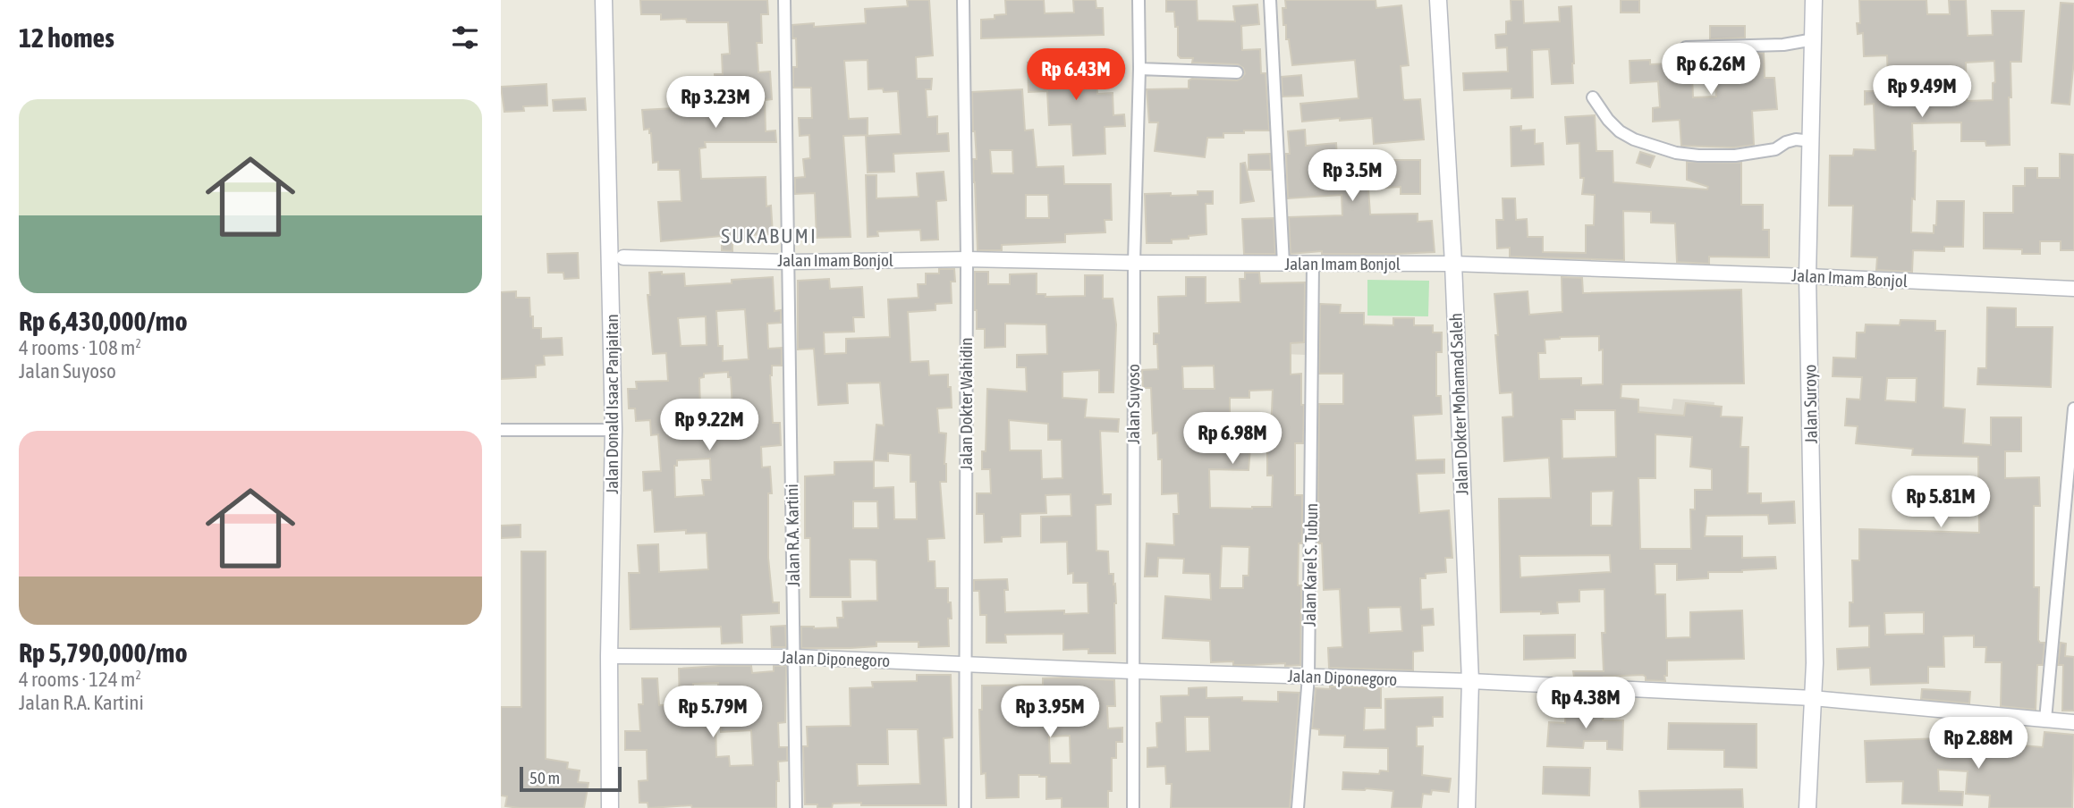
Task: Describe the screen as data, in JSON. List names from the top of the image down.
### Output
{
  "streets": {
    "main road": ["Jalan Donald Isaac Panjaitan", "Jalan Dokter Mohamad Saleh", "Jalan Suroyo"],
    "street": [
      "Jalan Imam Bonjol",
      "Jalan Dokter Wahidin",
      "Jalan Suyoso",
      "Jalan R.A. Kartini",
      "Jalan Karel S. Tubun",
      "Jalan Diponegoro"
    ]
  },
  "crossings": [
    ["Jalan Imam Bonjol", "Jalan Donald Isaac Panjaitan"],
    ["Jalan Imam Bonjol", "Jalan Dokter Wahidin"],
    ["Jalan Imam Bonjol", "Jalan Suyoso"],
    ["Jalan Imam Bonjol", "Jalan Dokter Mohamad Saleh"],
    ["Jalan Imam Bonjol", "Jalan Suroyo"],
    ["Jalan Imam Bonjol", "Jalan R.A. Kartini"],
    ["Jalan Imam Bonjol", "Jalan Karel S. Tubun"],
    ["Jalan Donald Isaac Panjaitan", "Jalan Diponegoro"],
    ["Jalan Dokter Wahidin", "Jalan Diponegoro"],
    ["Jalan Suyoso", "Jalan Diponegoro"],
    ["Jalan Dokter Mohamad Saleh", "Jalan Diponegoro"],
    ["Jalan Suroyo", "Jalan Diponegoro"],
    ["Jalan R.A. Kartini", "Jalan Diponegoro"],
    ["Jalan Karel S. Tubun", "Jalan Diponegoro"]
  ],
  "districts": ["SUKABUMI"],
  "scale_bar": "50 m",
  "page": {
    "heading": "12 homes",
    "price": [
      "Rp 6.26M",
      "Rp 6.43M",
      "Rp 9.49M",
      "Rp 3.23M",
      "Rp 3.5M",
      "Rp 9.22M",
      "Rp 6.98M",
      "Rp 5.81M",
      "Rp 4.38M",
      "Rp 5.79M",
      "Rp 3.95M",
      "Rp 2.88M"
    ],
    "list": [
      {
        "name": "Rp 6,430,000/mo",
        "note": "4 rooms · 108 m² · Jalan Suyoso"
      },
      {
        "name": "Rp 5,790,000/mo",
        "note": "4 rooms · 124 m² · Jalan R.A. Kartini"
      }
    ],
    "scale": "50 m"
  }
}
